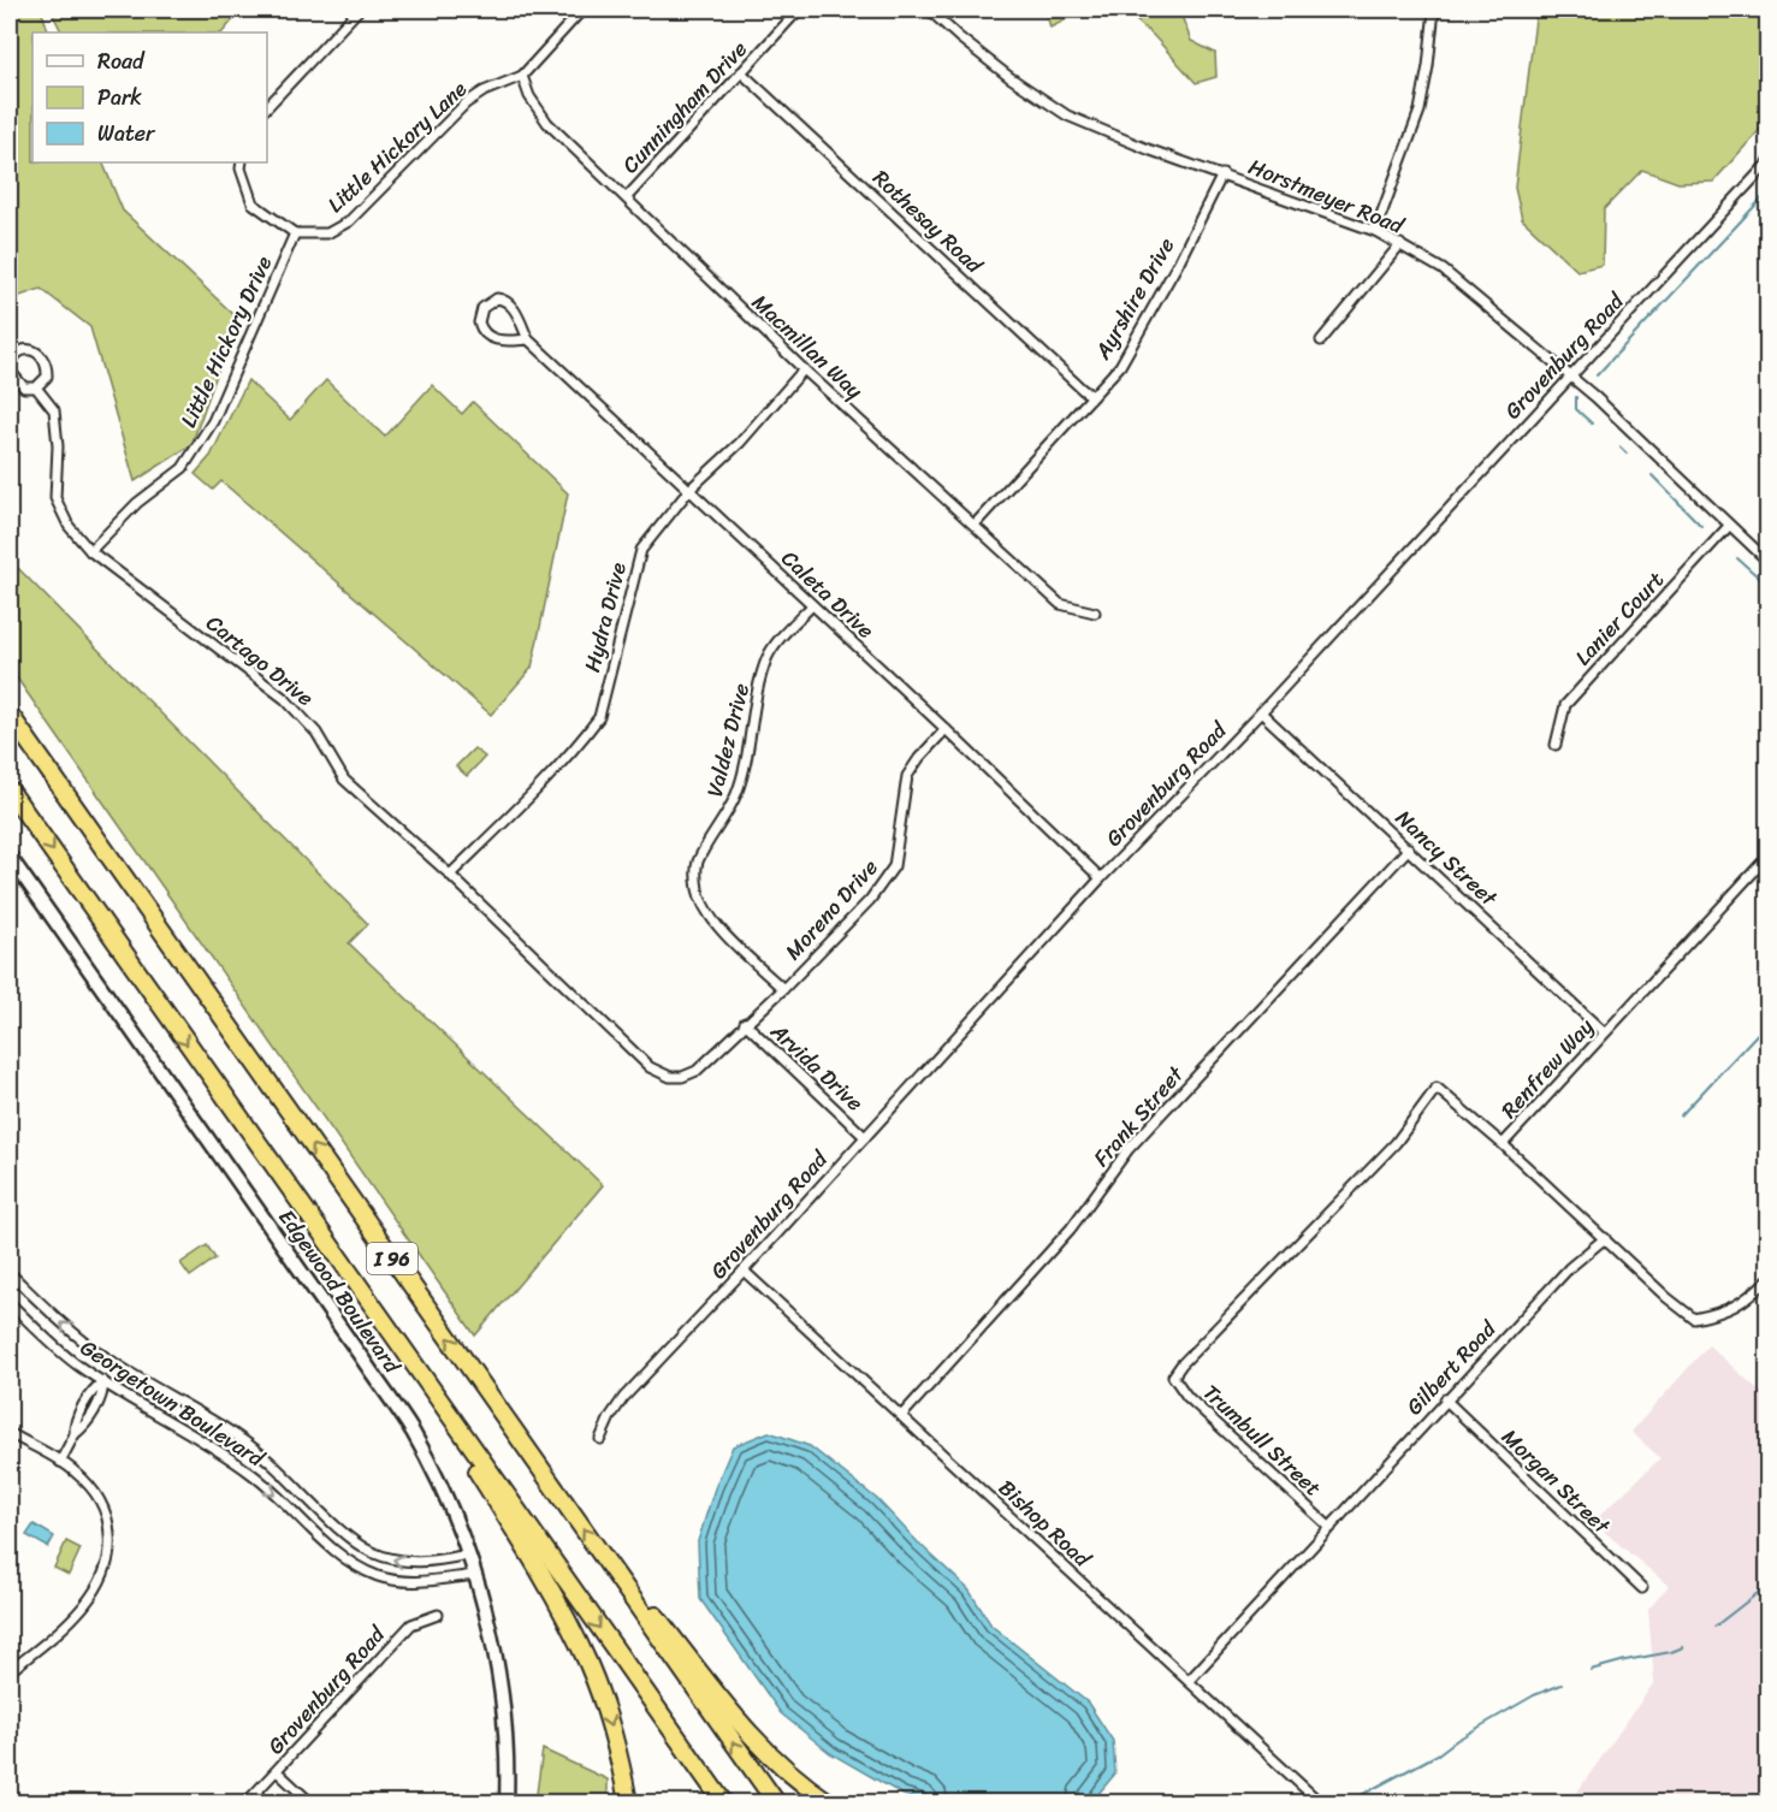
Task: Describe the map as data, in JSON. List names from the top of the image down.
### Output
{
  "streets": {
    "highway": ["I 96"],
    "street": [
      "Cunningham Drive",
      "Little Hickory Lane",
      "Horstmeyer Road",
      "Rothesay Road",
      "Ayrshire Drive",
      "Little Hickory Drive",
      "Macmillan Way",
      "Grovenburg Road",
      "Caleta Drive",
      "Hydra Drive",
      "Lanier Court",
      "Cartago Drive",
      "Valdez Drive",
      "Nancy Street",
      "Moreno Drive",
      "Arvida Drive",
      "Renfrew Way",
      "Frank Street",
      "Edgewood Boulevard",
      "Gilbert Road",
      "Georgetown Boulevard",
      "Trumbull Street",
      "Morgan Street",
      "Bishop Road"
    ]
  },
  "crossings": [
    ["Cunningham Drive", "Rothesay Road"],
    ["Cunningham Drive", "Macmillan Way"],
    ["Little Hickory Lane", "Little Hickory Drive"],
    ["Little Hickory Lane", "Macmillan Way"],
    ["Horstmeyer Road", "Ayrshire Drive"],
    ["Horstmeyer Road", "Grovenburg Road"],
    ["Horstmeyer Road", "Lanier Court"],
    ["Rothesay Road", "Ayrshire Drive"],
    ["Ayrshire Drive", "Macmillan Way"],
    ["Little Hickory Drive", "Cartago Drive"],
    ["Macmillan Way", "Hydra Drive"],
    ["Grovenburg Road", "Caleta Drive"],
    ["Grovenburg Road", "Nancy Street"],
    ["Grovenburg Road", "Arvida Drive"],
    ["Grovenburg Road", "Bishop Road"],
    ["Caleta Drive", "Hydra Drive"],
    ["Caleta Drive", "Valdez Drive"],
    ["Caleta Drive", "Moreno Drive"],
    ["Hydra Drive", "Cartago Drive"],
    ["Cartago Drive", "Moreno Drive"],
    ["Valdez Drive", "Moreno Drive"],
    ["Nancy Street", "Renfrew Way"],
    ["Nancy Street", "Frank Street"],
    ["Moreno Drive", "Arvida Drive"],
    ["Renfrew Way", "Trumbull Street"],
    ["Frank Street", "Bishop Road"],
    ["Edgewood Boulevard", "Georgetown Boulevard"],
    ["Gilbert Road", "Trumbull Street"],
    ["Gilbert Road", "Morgan Street"],
    ["Gilbert Road", "Bishop Road"]
  ],
  "legend": ["Road", "Park", "Water"]
}
